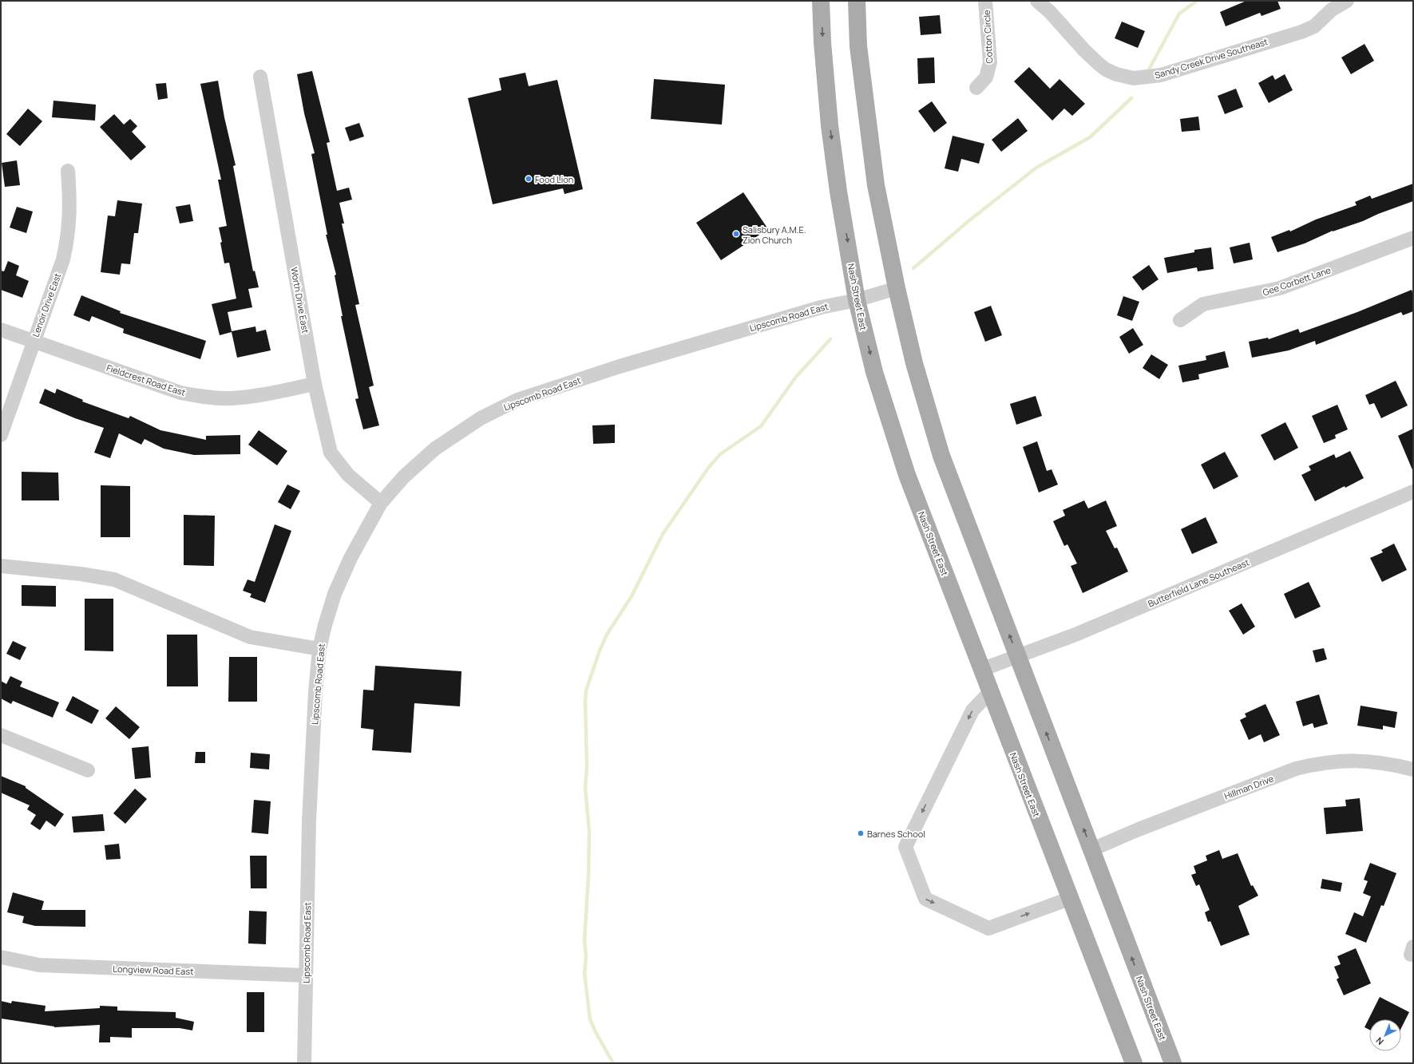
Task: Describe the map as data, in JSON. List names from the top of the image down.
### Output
{
  "streets": {
    "main road": ["Nash Street East"],
    "street": [
      "Cotton Circle",
      "Sandy Creek Drive Southeast",
      "Gee Corbett Lane",
      "Worth Drive East",
      "Lenoir Drive East",
      "Lipscomb Road East",
      "Fieldcrest Road East",
      "Butterfield Lane Southeast",
      "Hillman Drive",
      "Longview Road East"
    ]
  },
  "crossings": [
    ["Nash Street East", "Lipscomb Road East"],
    ["Nash Street East", "Butterfield Lane Southeast"],
    ["Nash Street East", "Hillman Drive"],
    ["Worth Drive East", "Lipscomb Road East"],
    ["Worth Drive East", "Fieldcrest Road East"],
    ["Lenoir Drive East", "Fieldcrest Road East"],
    ["Lipscomb Road East", "Longview Road East"]
  ],
  "places": ["Food Lion", "Salisbury A.M.E. Zion Church", "Barnes School"],
  "north": "bottom left"
}
